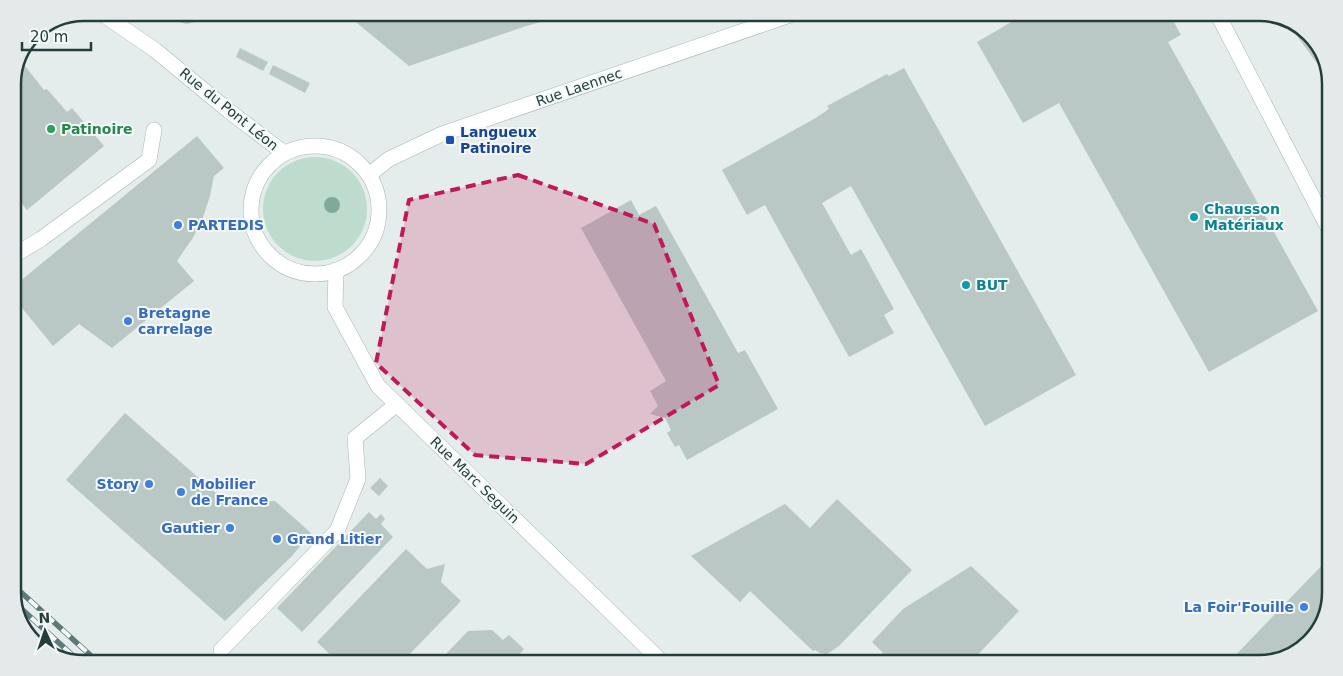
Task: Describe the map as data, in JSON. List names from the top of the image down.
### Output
{
  "streets": {
    "street": ["Rue Laennec", "Rue du Pont Léon", "Rue Marc Seguin"]
  },
  "crossings": [
    ["Rue Laennec", "Rue du Pont Léon"],
    ["Rue Laennec", "Rue Marc Seguin"],
    ["Rue du Pont Léon", "Rue Marc Seguin"]
  ],
  "places": {
    "other": [
      "Patinoire",
      "Chausson Matériaux",
      "PARTEDIS",
      "BUT",
      "Bretagne carrelage",
      "Story",
      "Mobilier de France",
      "Gautier",
      "Grand Litier",
      "La Foir'Fouille"
    ],
    "transit": ["Langueux Patinoire"]
  },
  "scale_bar": "20 m",
  "north": "top"
}
